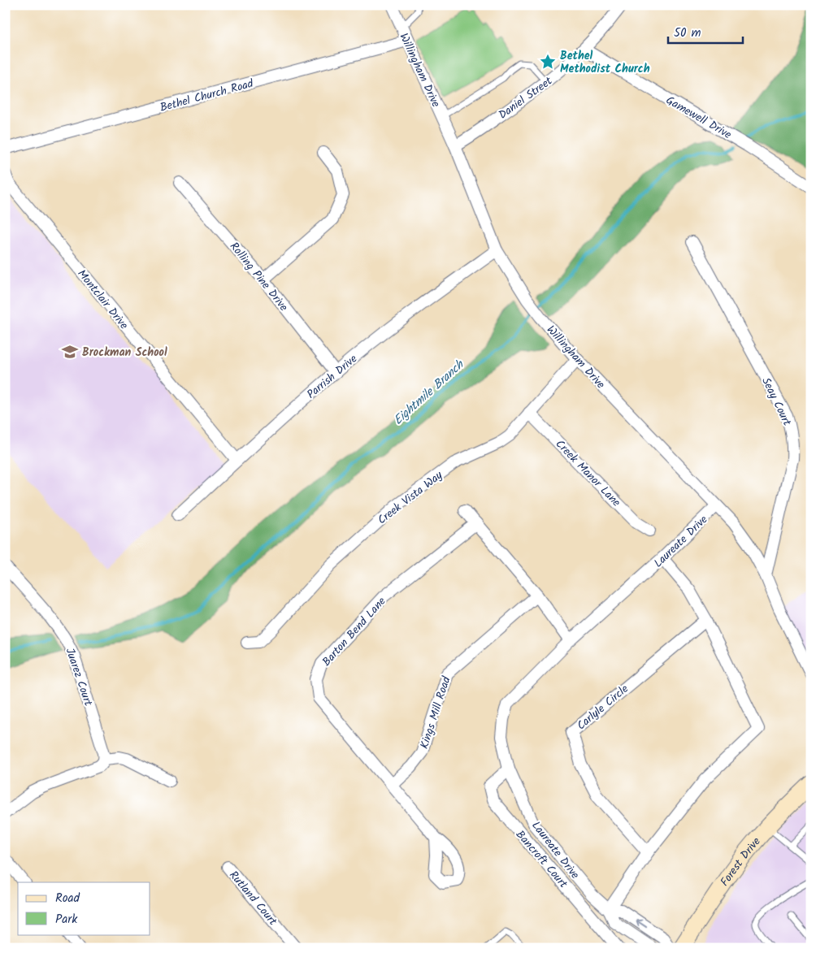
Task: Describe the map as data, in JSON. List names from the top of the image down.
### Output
{
  "streets": {
    "main road": ["Forest Drive"],
    "street": [
      "Willingham Drive",
      "Bethel Church Road",
      "Daniel Street",
      "Gamewell Drive",
      "Rolling Pine Drive",
      "Montclair Drive",
      "Parrish Drive",
      "Seay Court",
      "Creek Manor Lane",
      "Creek Vista Way",
      "Laureate Drive",
      "Barton Bend Lane",
      "Juarez Court",
      "Carlyle Circle",
      "Kings Mill Road",
      "Bancroft Court",
      "Rutland Court"
    ]
  },
  "crossings": [
    ["Willingham Drive", "Bethel Church Road"],
    ["Willingham Drive", "Daniel Street"],
    ["Willingham Drive", "Parrish Drive"],
    ["Willingham Drive", "Seay Court"],
    ["Willingham Drive", "Creek Vista Way"],
    ["Willingham Drive", "Laureate Drive"],
    ["Daniel Street", "Gamewell Drive"],
    ["Rolling Pine Drive", "Parrish Drive"],
    ["Montclair Drive", "Parrish Drive"],
    ["Creek Manor Lane", "Creek Vista Way"],
    ["Laureate Drive", "Bancroft Court"],
    ["Barton Bend Lane", "Kings Mill Road"]
  ],
  "water": ["Eightmile Branch"],
  "places": {
    "place": ["Bethel Methodist Church"],
    "school or university": ["Brockman School"]
  },
  "legend": ["Road", "Park"],
  "scale_bar": "50 m"
}
